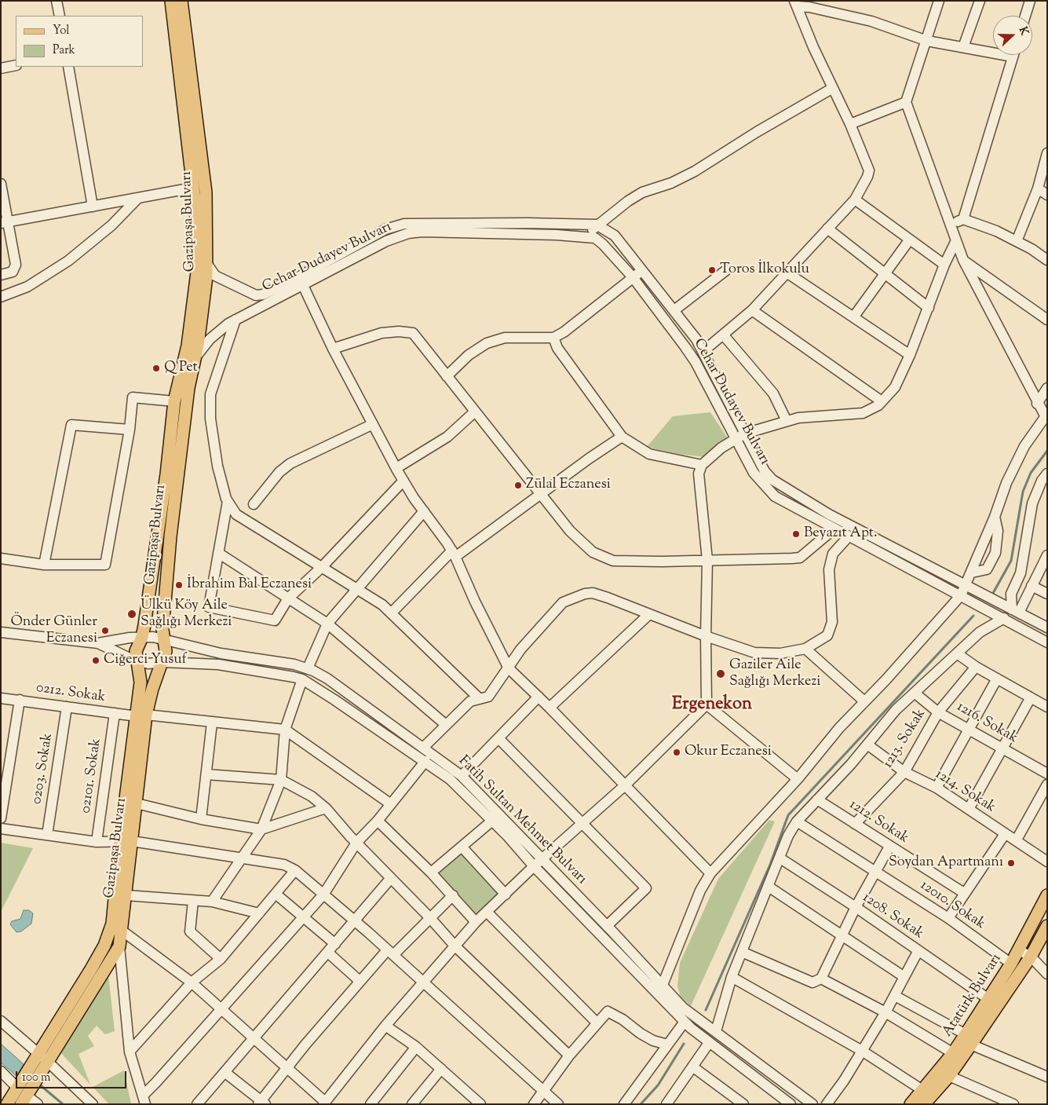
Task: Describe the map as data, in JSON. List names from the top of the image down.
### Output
{
  "streets": {
    "main road": ["Gazipaşa Bulvarı", "Atatürk Bulvarı"],
    "street": [
      "Cehar Dudayev Bulvarı",
      "0212. Sokak",
      "1216. Sokak",
      "1213. Sokak",
      "0203. Sokak",
      "02101. Sokak",
      "1214. Sokak",
      "Fatih Sultan Mehmet Bulvarı",
      "1212. Sokak",
      "12010. Sokak",
      "1208. Sokak"
    ]
  },
  "crossings": [
    ["Gazipaşa Bulvarı", "Cehar Dudayev Bulvarı"],
    ["Gazipaşa Bulvarı", "0212. Sokak"],
    ["Gazipaşa Bulvarı", "Fatih Sultan Mehmet Bulvarı"],
    ["0212. Sokak", "0203. Sokak"],
    ["0212. Sokak", "02101. Sokak"],
    ["1216. Sokak", "1213. Sokak"],
    ["1213. Sokak", "1214. Sokak"],
    ["1213. Sokak", "1212. Sokak"],
    ["12010. Sokak", "Atatürk Bulvarı"],
    ["1208. Sokak", "Atatürk Bulvarı"]
  ],
  "districts": ["Ergenekon"],
  "places": [
    "Toros İlkokulu",
    "Q Pet",
    "Zülal Eczanesi",
    "Beyazıt Apt.",
    "İbrahim Bal Eczanesi",
    "Ülkü Köy Aile Sağlığı Merkezi",
    "Önder Günler Eczanesi",
    "Ciğerci Yusuf",
    "Gaziler Aile Sağlığı Merkezi",
    "Okur Eczanesi",
    "Soydan Apartmanı"
  ],
  "legend": ["Yol", "Park"],
  "scale_bar": "100 m",
  "north": "right"
}
